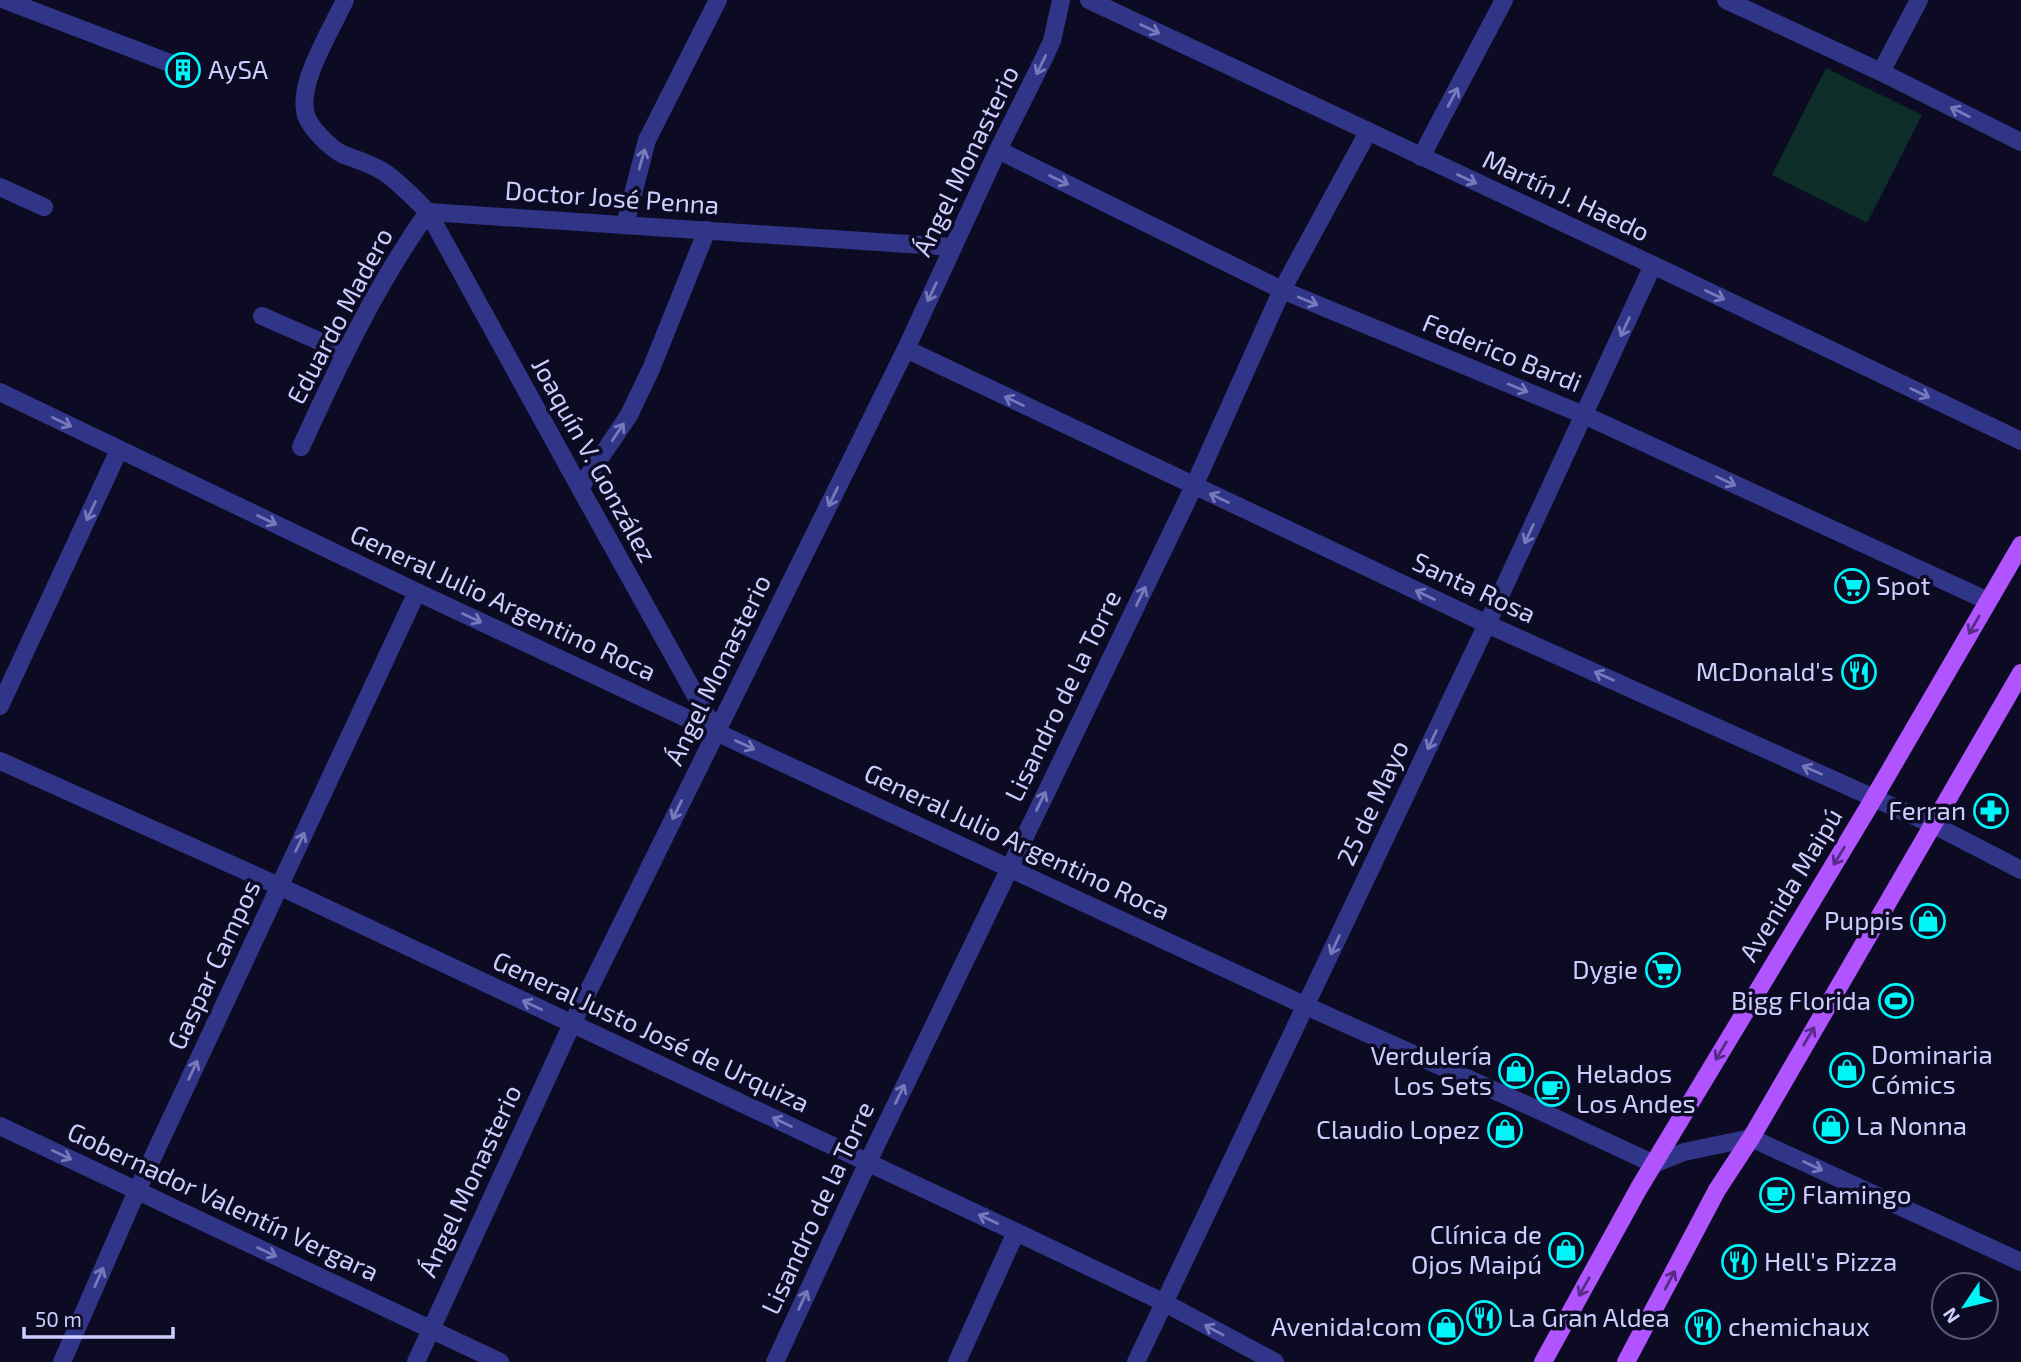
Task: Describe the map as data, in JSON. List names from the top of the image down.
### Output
{
  "streets": {
    "main road": ["Avenida Maipú"],
    "street": [
      "Ángel Monasterio",
      "Martín J. Haedo",
      "Doctor José Penna",
      "Eduardo Madero",
      "Federico Bardi",
      "Joaquín V. González",
      "Santa Rosa",
      "General Julio Argentino Roca",
      "Lisandro de la Torre",
      "25 de Mayo",
      "Gaspar Campos",
      "General Justo José de Urquiza",
      "Gobernador Valentín Vergara"
    ]
  },
  "crossings": [
    ["Ángel Monasterio", "Doctor José Penna"],
    ["Ángel Monasterio", "Federico Bardi"],
    ["Ángel Monasterio", "Joaquín V. González"],
    ["Ángel Monasterio", "Santa Rosa"],
    ["Ángel Monasterio", "General Julio Argentino Roca"],
    ["Ángel Monasterio", "General Justo José de Urquiza"],
    ["Ángel Monasterio", "Gobernador Valentín Vergara"],
    ["Martín J. Haedo", "Lisandro de la Torre"],
    ["Martín J. Haedo", "25 de Mayo"],
    ["Doctor José Penna", "Eduardo Madero"],
    ["Doctor José Penna", "Joaquín V. González"],
    ["Eduardo Madero", "Joaquín V. González"],
    ["Federico Bardi", "Lisandro de la Torre"],
    ["Federico Bardi", "25 de Mayo"],
    ["Federico Bardi", "Avenida Maipú"],
    ["Joaquín V. González", "General Julio Argentino Roca"],
    ["Santa Rosa", "Lisandro de la Torre"],
    ["Santa Rosa", "25 de Mayo"],
    ["Santa Rosa", "Avenida Maipú"],
    ["General Julio Argentino Roca", "Lisandro de la Torre"],
    ["General Julio Argentino Roca", "25 de Mayo"],
    ["General Julio Argentino Roca", "Avenida Maipú"],
    ["General Julio Argentino Roca", "Gaspar Campos"],
    ["Lisandro de la Torre", "General Justo José de Urquiza"],
    ["25 de Mayo", "General Justo José de Urquiza"],
    ["Gaspar Campos", "General Justo José de Urquiza"],
    ["Gaspar Campos", "Gobernador Valentín Vergara"]
  ],
  "one_way": [
    "Ángel Monasterio",
    "Martín J. Haedo",
    "Federico Bardi",
    "Santa Rosa",
    "General Julio Argentino Roca",
    "Lisandro de la Torre",
    "25 de Mayo",
    "Gaspar Campos",
    "General Justo José de Urquiza",
    "Gobernador Valentín Vergara"
  ],
  "places": {
    "building": ["AySA"],
    "supermarket": ["Spot", "Dygie"],
    "restaurant": [
      "McDonald's",
      "Hell's Pizza",
      "La Gran Aldea",
      "chemichaux"
    ],
    "pharmacy": ["Ferran"],
    "shop": [
      "Puppis",
      "Dominaria Cómics",
      "Verdulería Los Sets",
      "La Nonna",
      "Claudio Lopez",
      "Clínica de Ojos Maipú",
      "Avenida!com"
    ],
    "sports": ["Bigg Florida"],
    "cafe": ["Helados Los Andes", "Flamingo"]
  },
  "scale_bar": "50 m",
  "north": "bottom left"
}
